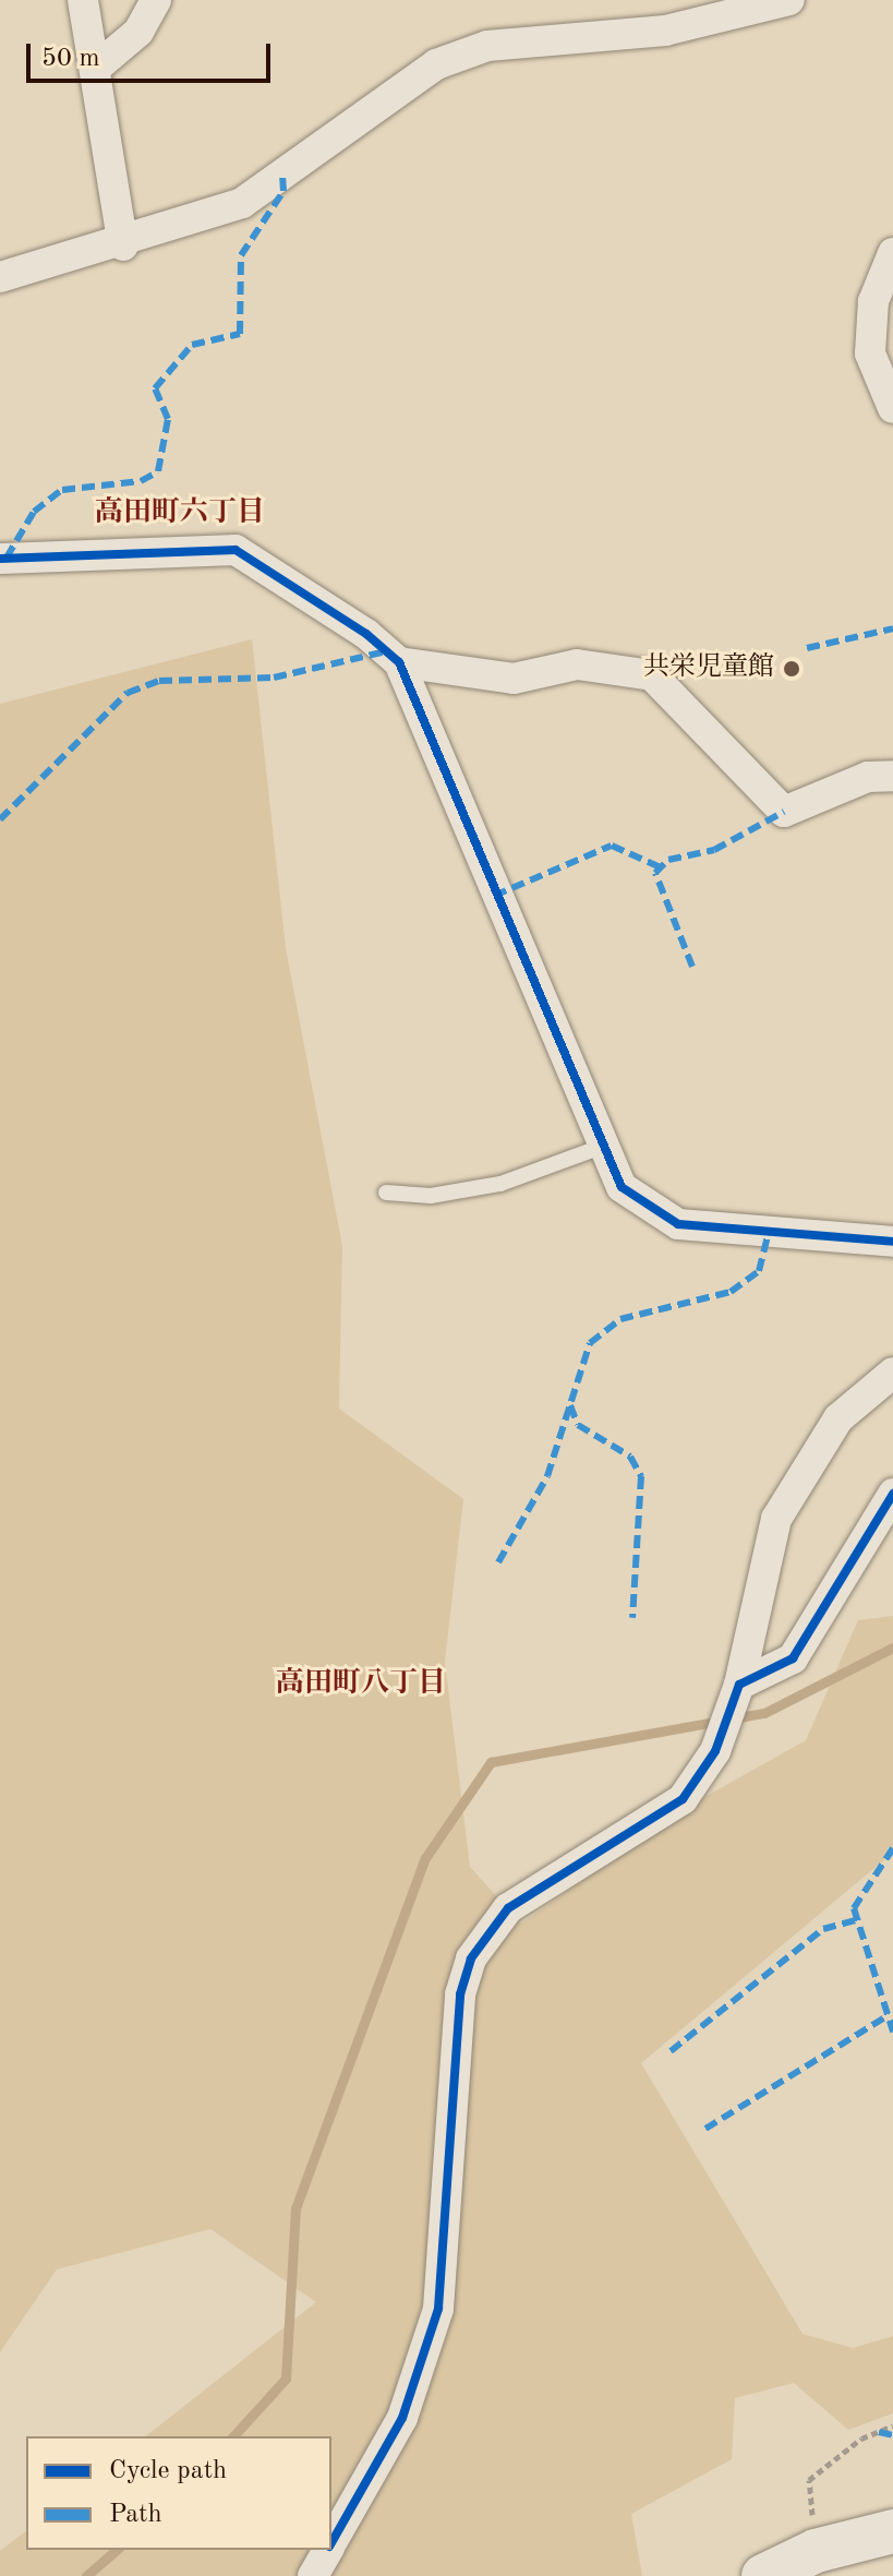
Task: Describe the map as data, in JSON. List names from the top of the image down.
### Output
{
  "districts": ["高田町六丁目", "高田町八丁目"],
  "places": ["共栄児童館"],
  "legend": ["Cycle path", "Path"],
  "scale_bar": "50 m"
}
